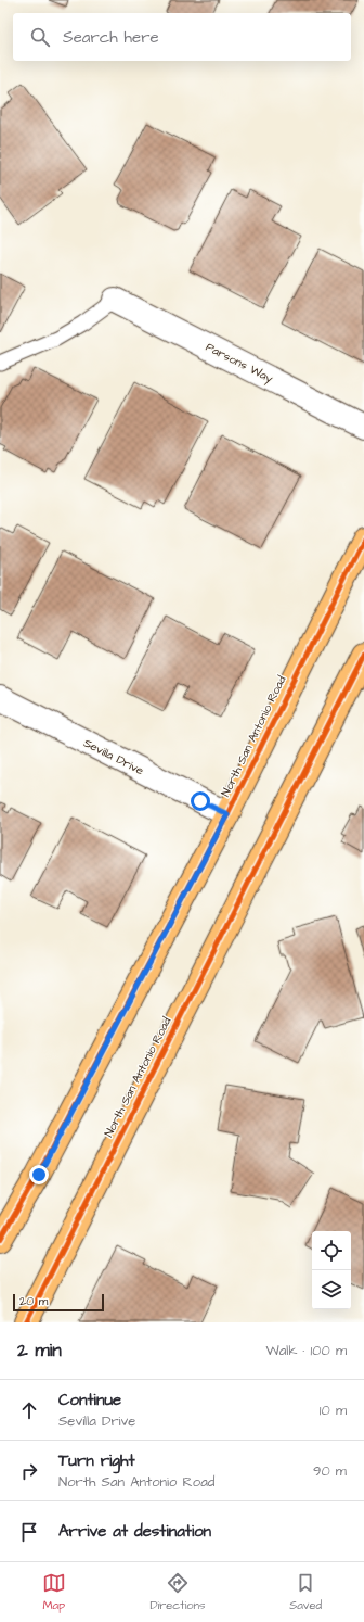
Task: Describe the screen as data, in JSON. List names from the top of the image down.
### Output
{
  "streets": {
    "main road": ["North San Antonio Road"],
    "street": ["Parsons Way", "Sevilla Drive"]
  },
  "crossings": [
    ["North San Antonio Road", "Sevilla Drive"]
  ],
  "scale_bar": "20 m",
  "page": {
    "search": "Search here",
    "scale": "20 m",
    "heading": ["2 min", "Walk · 100 m"],
    "list": [
      ["Continue", "Sevilla Drive", "10 m"],
      ["Turn right", "North San Antonio Road", "90 m"],
      "Arrive at destination"
    ],
    "nav": ["Map", "Directions", "Saved"]
  }
}
